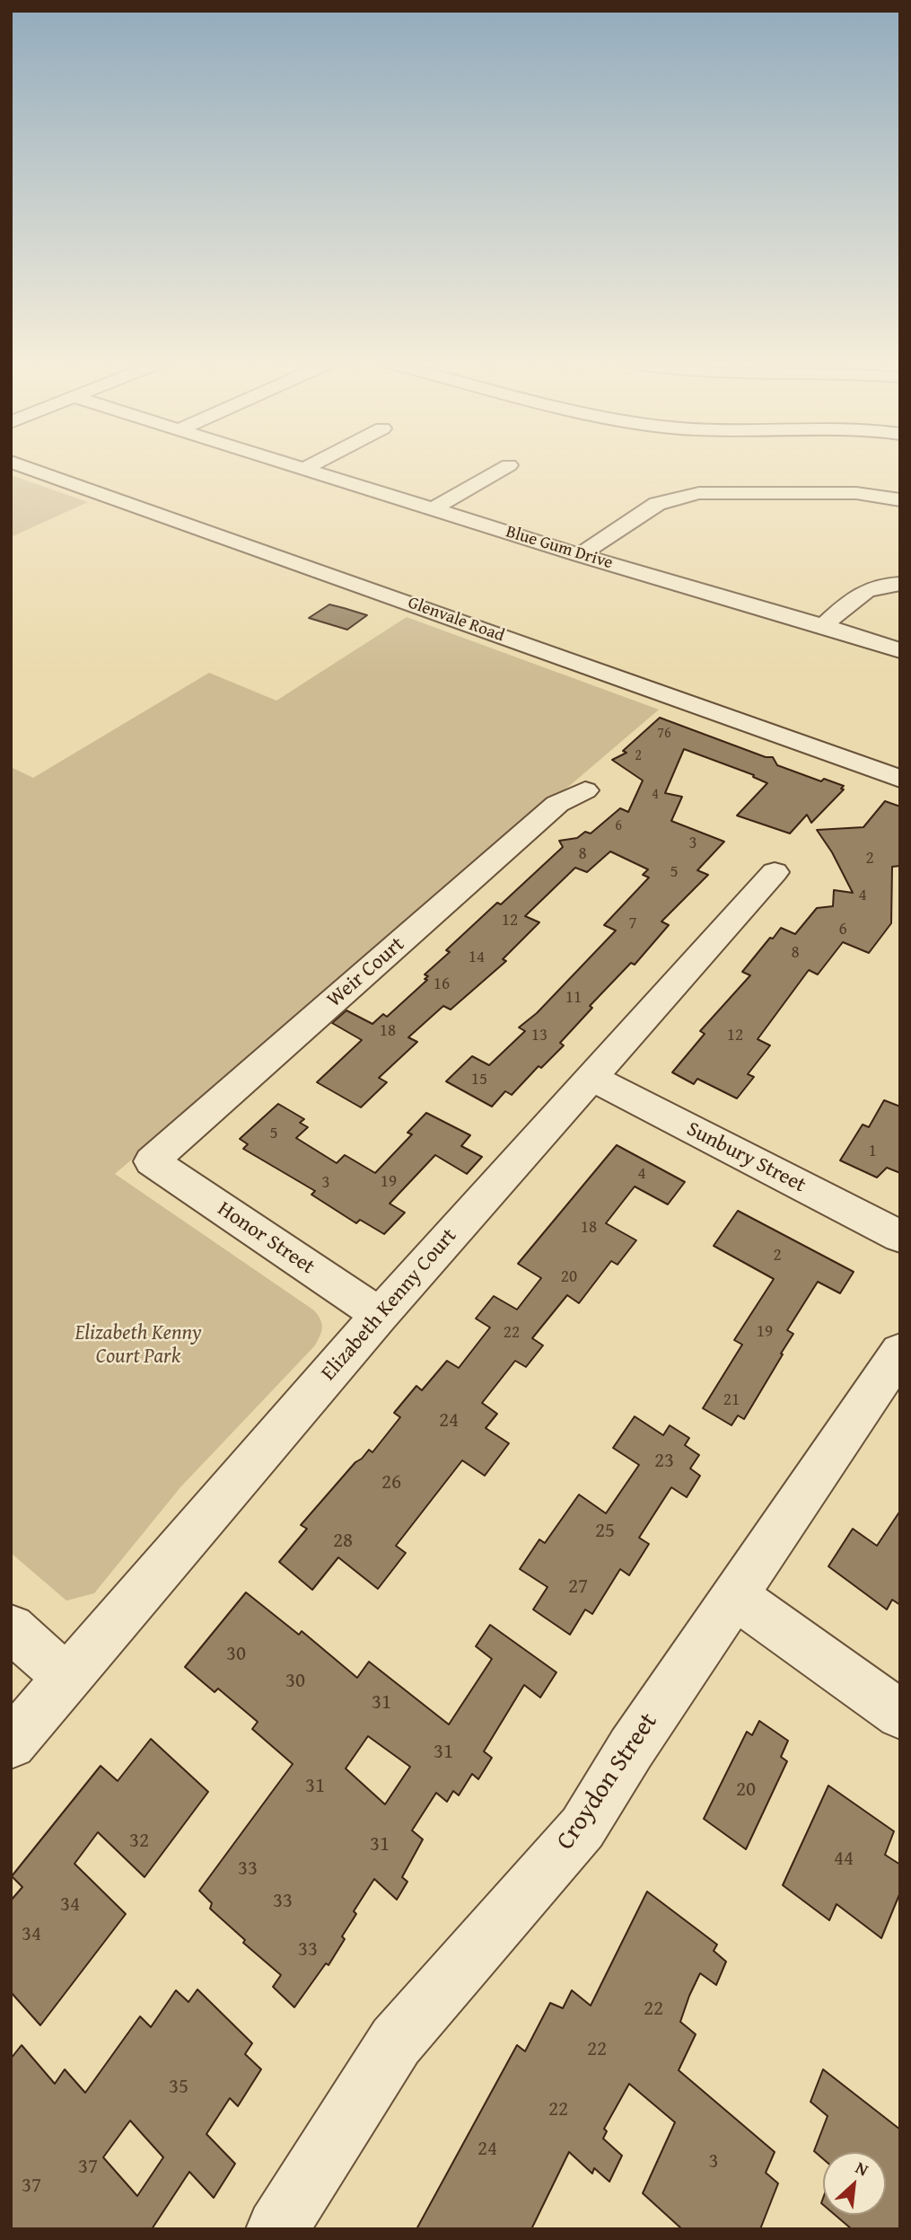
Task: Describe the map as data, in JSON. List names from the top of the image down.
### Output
{
  "streets": {
    "street": [
      "Blue Gum Drive",
      "Glenvale Road",
      "Weir Court",
      "Sunbury Street",
      "Honor Street",
      "Elizabeth Kenny Court",
      "Croydon Street"
    ]
  },
  "crossings": [
    ["Weir Court", "Honor Street"],
    ["Sunbury Street", "Elizabeth Kenny Court"],
    ["Honor Street", "Elizabeth Kenny Court"]
  ],
  "parks": ["Elizabeth Kenny Court Park"],
  "house_numbers": [
    "76",
    "2",
    "4",
    "6",
    "3",
    "8",
    "2",
    "5",
    "4",
    "12",
    "7",
    "6",
    "8",
    "14",
    "16",
    "11",
    "18",
    "13",
    "12",
    "15",
    "5",
    "1",
    "4",
    "19",
    "3",
    "18",
    "2",
    "20",
    "19",
    "22",
    "21",
    "24",
    "23",
    "26",
    "25",
    "28",
    "27",
    "30",
    "30",
    "31",
    "31",
    "31",
    "20",
    "32",
    "31",
    "44",
    "33",
    "33",
    "34",
    "34",
    "33",
    "22",
    "22",
    "35",
    "22",
    "24",
    "3",
    "37",
    "37"
  ],
  "north": "top right"
}
